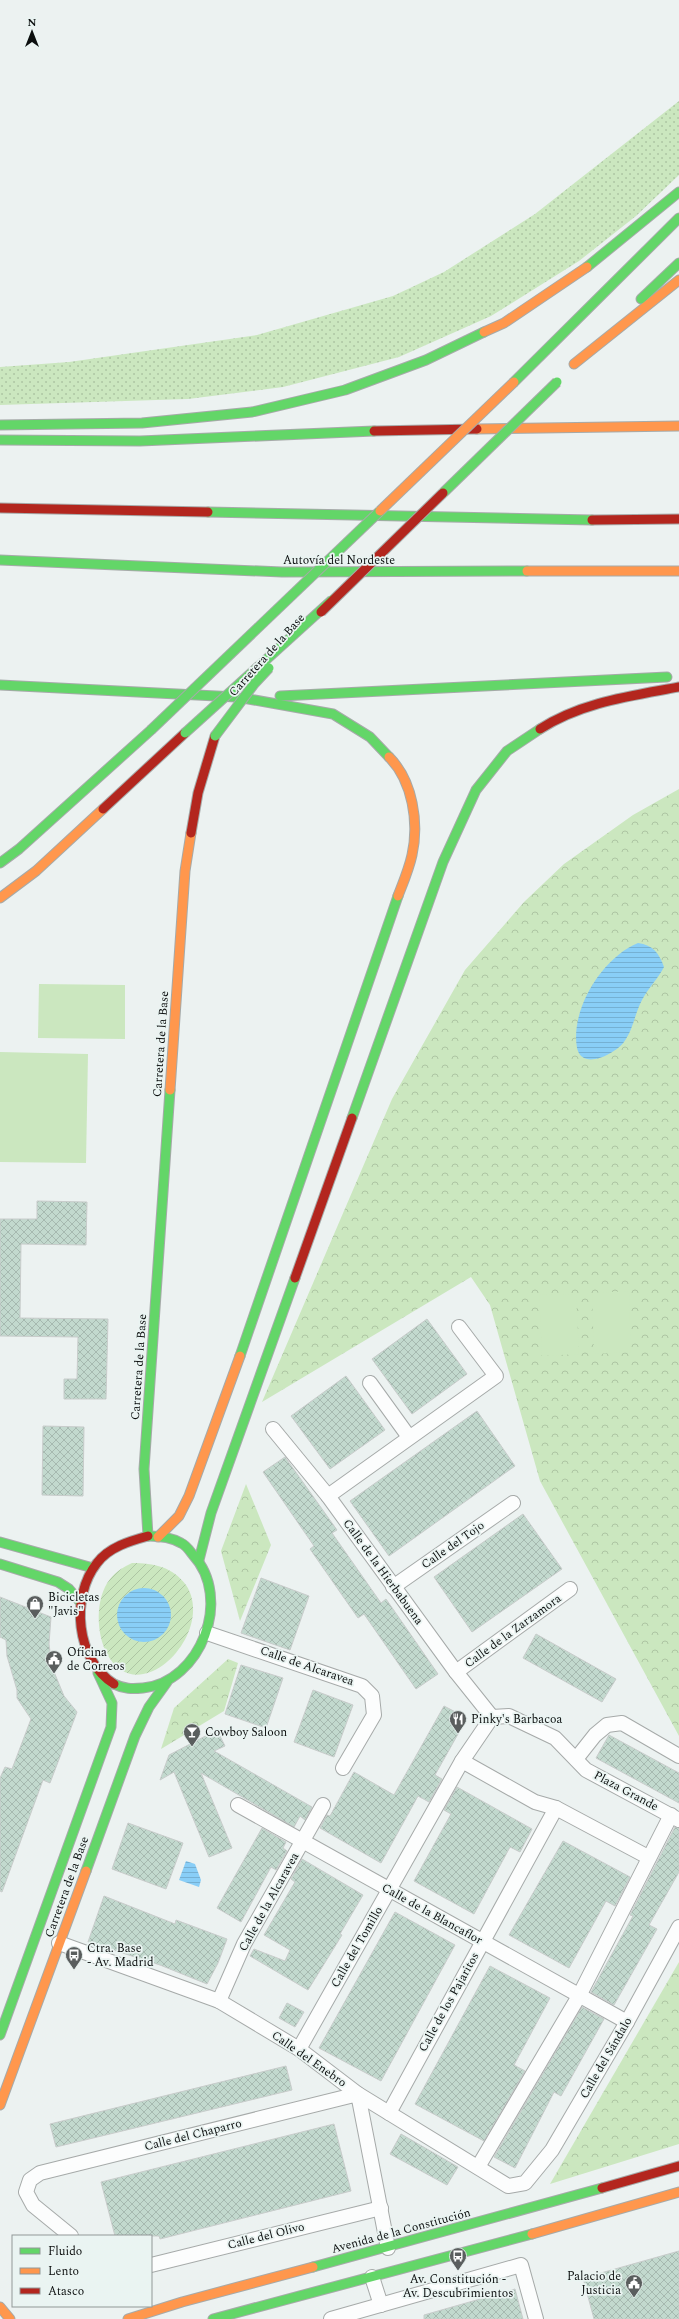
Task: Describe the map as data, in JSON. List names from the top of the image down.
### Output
{
  "streets": {
    "main road": ["Autovía del Nordeste", "Carretera de la Base", "Avenida de la Constitución"],
    "street": [
      "Calle del Tojo",
      "Calle de la Hierbabuena",
      "Calle de la Zarzamora",
      "Calle de Alcaravea",
      "Plaza Grande",
      "Calle de la Alcaravea",
      "Calle de la Blancaflor",
      "Calle del Tomillo",
      "Calle de los Pajaritos",
      "Calle del Sándalo",
      "Calle del Enebro",
      "Calle del Chaparro",
      "Calle del Olivo"
    ]
  },
  "crossings": [
    ["Carretera de la Base", "Calle de Alcaravea"],
    ["Carretera de la Base", "Calle del Enebro"],
    ["Calle del Tojo", "Calle de la Hierbabuena"],
    ["Calle de la Hierbabuena", "Calle de la Zarzamora"],
    ["Calle de la Hierbabuena", "Plaza Grande"],
    ["Plaza Grande", "Calle de la Blancaflor"],
    ["Plaza Grande", "Calle del Enebro"],
    ["Calle de la Alcaravea", "Calle de la Blancaflor"],
    ["Calle de la Alcaravea", "Calle del Enebro"],
    ["Calle de la Blancaflor", "Calle del Tomillo"],
    ["Calle de la Blancaflor", "Calle de los Pajaritos"],
    ["Calle de la Blancaflor", "Calle del Sándalo"],
    ["Calle del Tomillo", "Calle del Enebro"],
    ["Calle de los Pajaritos", "Calle del Enebro"],
    ["Calle del Sándalo", "Calle del Enebro"],
    ["Calle del Enebro", "Calle del Chaparro"]
  ],
  "places": {
    "shop": ["Bicicletas \"Javis\""],
    "public building": ["Oficina de Correos", "Palacio de Justicia"],
    "restaurant": ["Pinky's Barbacoa"],
    "bar": ["Cowboy Saloon"],
    "bus stop": ["Ctra. Base - Av. Madrid", "Av. Constitución - Av. Descubrimientos"]
  },
  "legend": ["Fluido", "Lento", "Atasco"],
  "north": "top"
}
